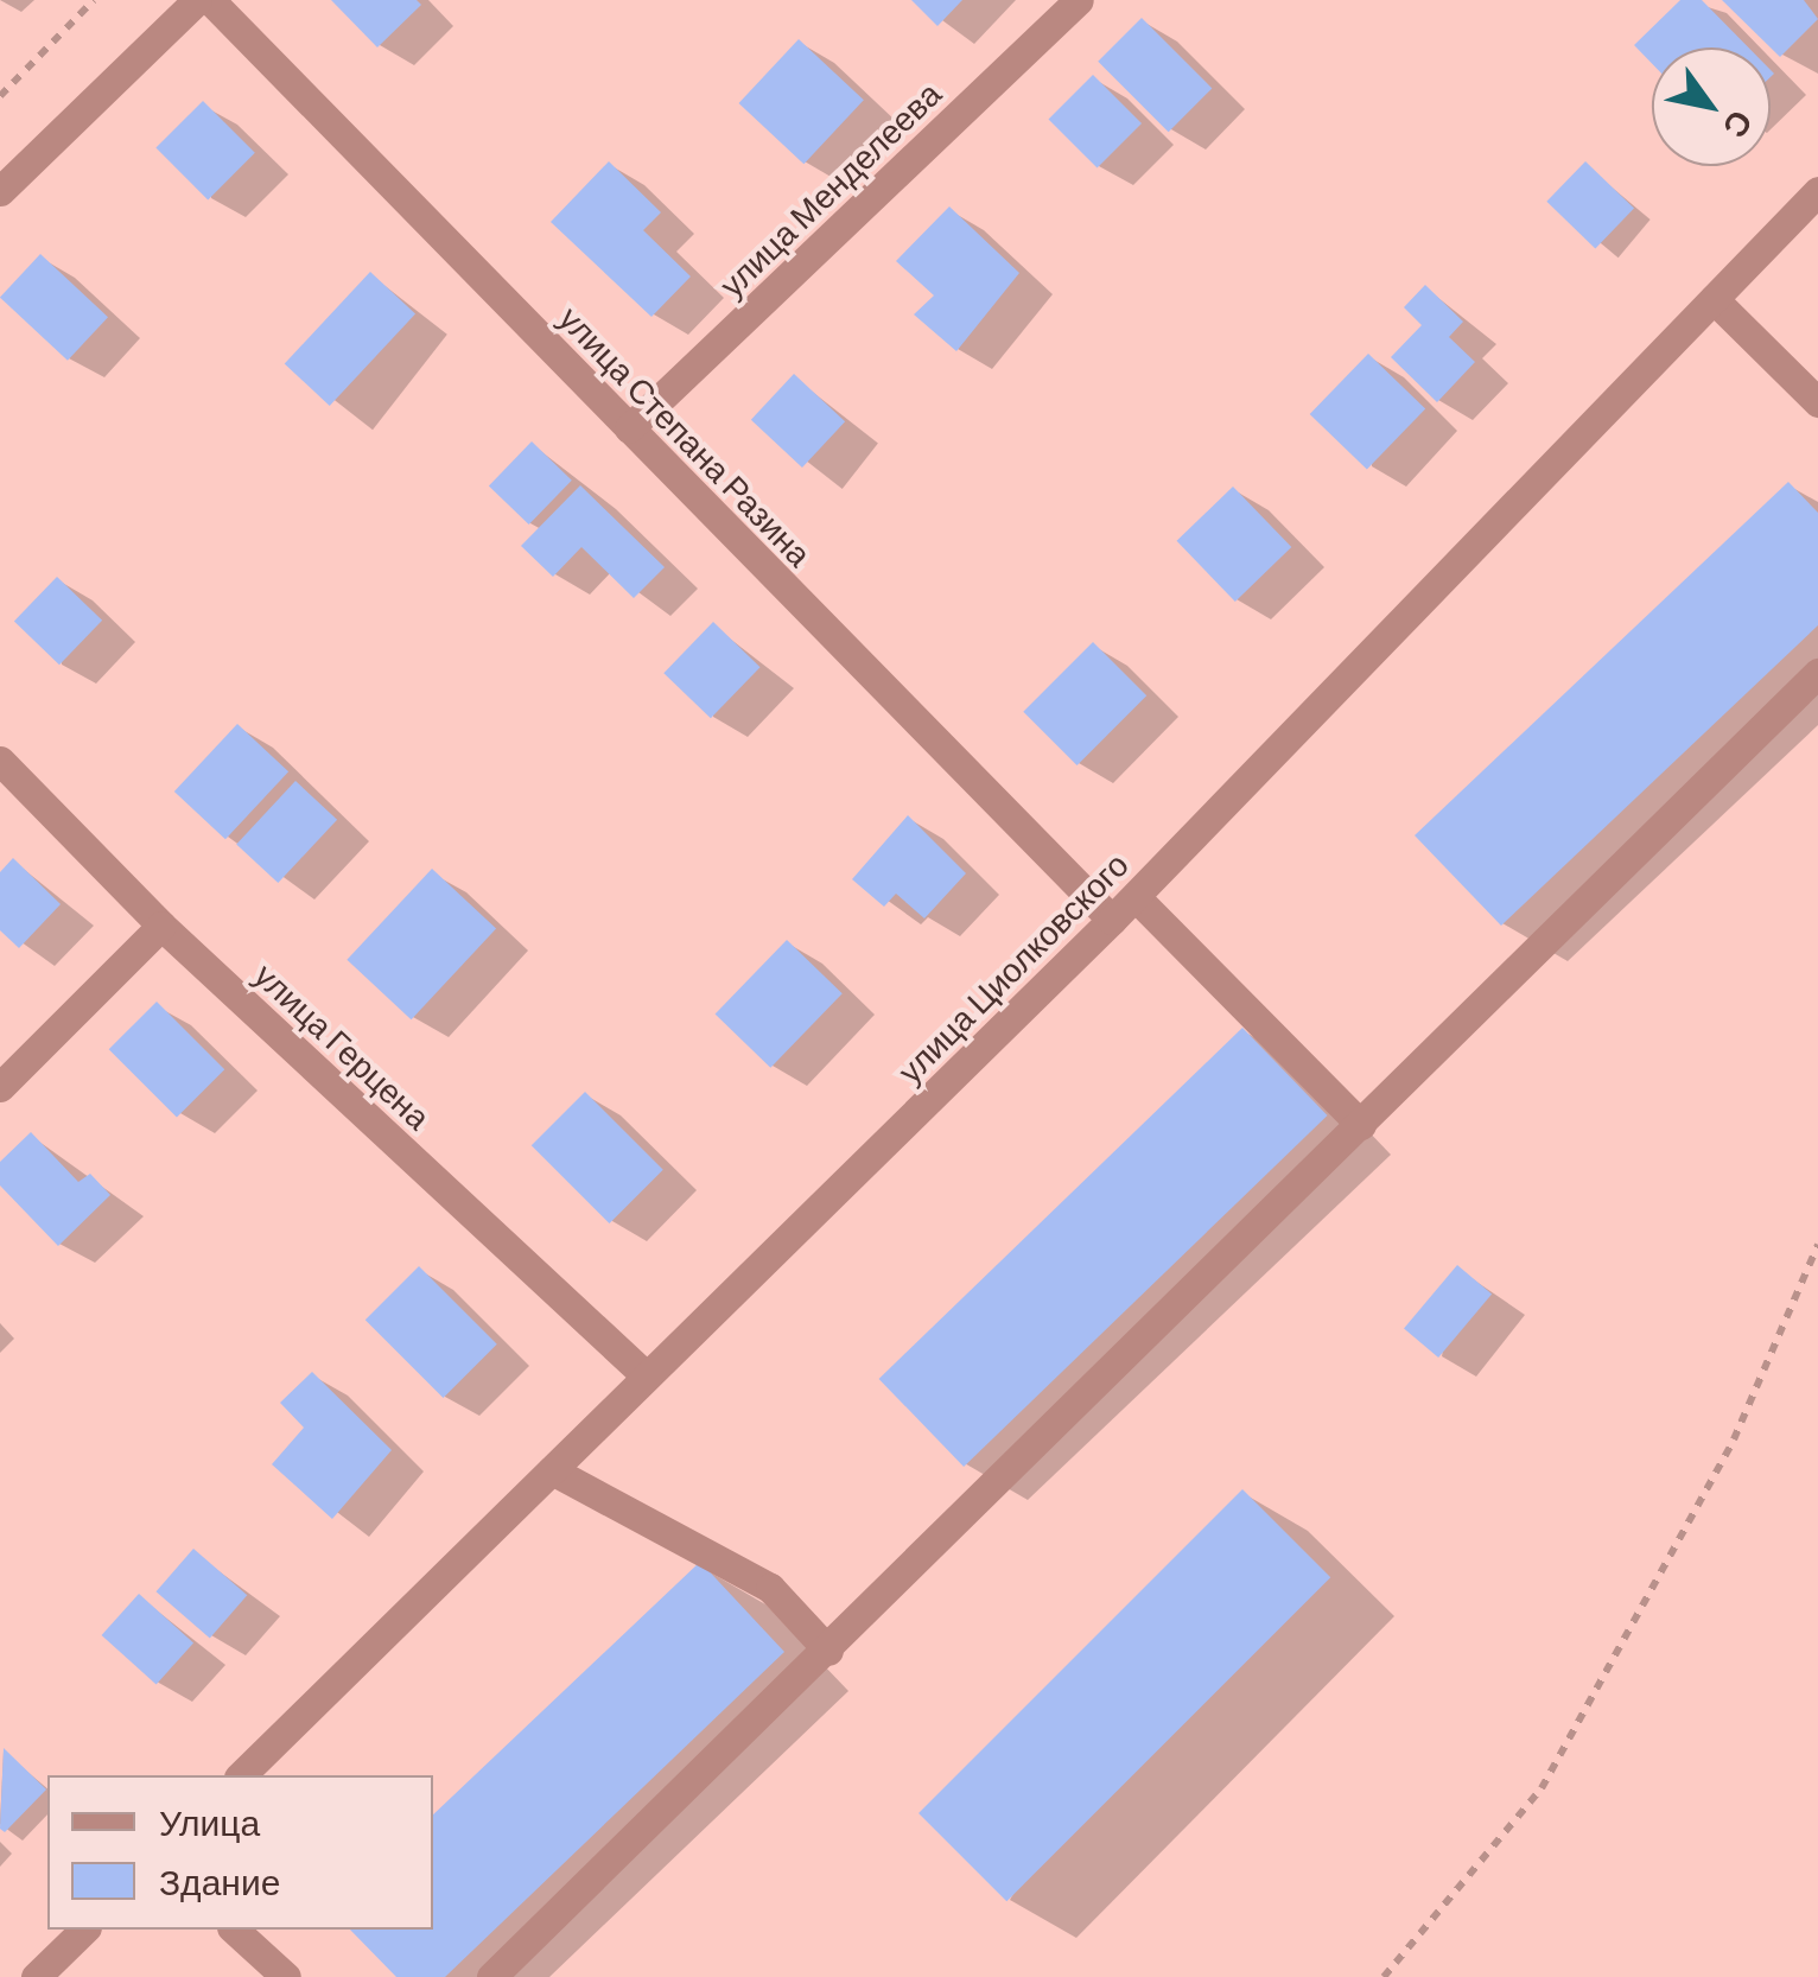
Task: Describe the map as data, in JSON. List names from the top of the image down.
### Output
{
  "streets": {
    "street": [
      "улица Менделеева",
      "улица Степана Разина",
      "улица Циолковского",
      "улица Герцена"
    ]
  },
  "crossings": [
    ["улица Менделеева", "улица Степана Разина"],
    ["улица Степана Разина", "улица Циолковского"],
    ["улица Циолковского", "улица Герцена"]
  ],
  "legend": ["Улица", "Здание"],
  "north": "bottom right"
}
